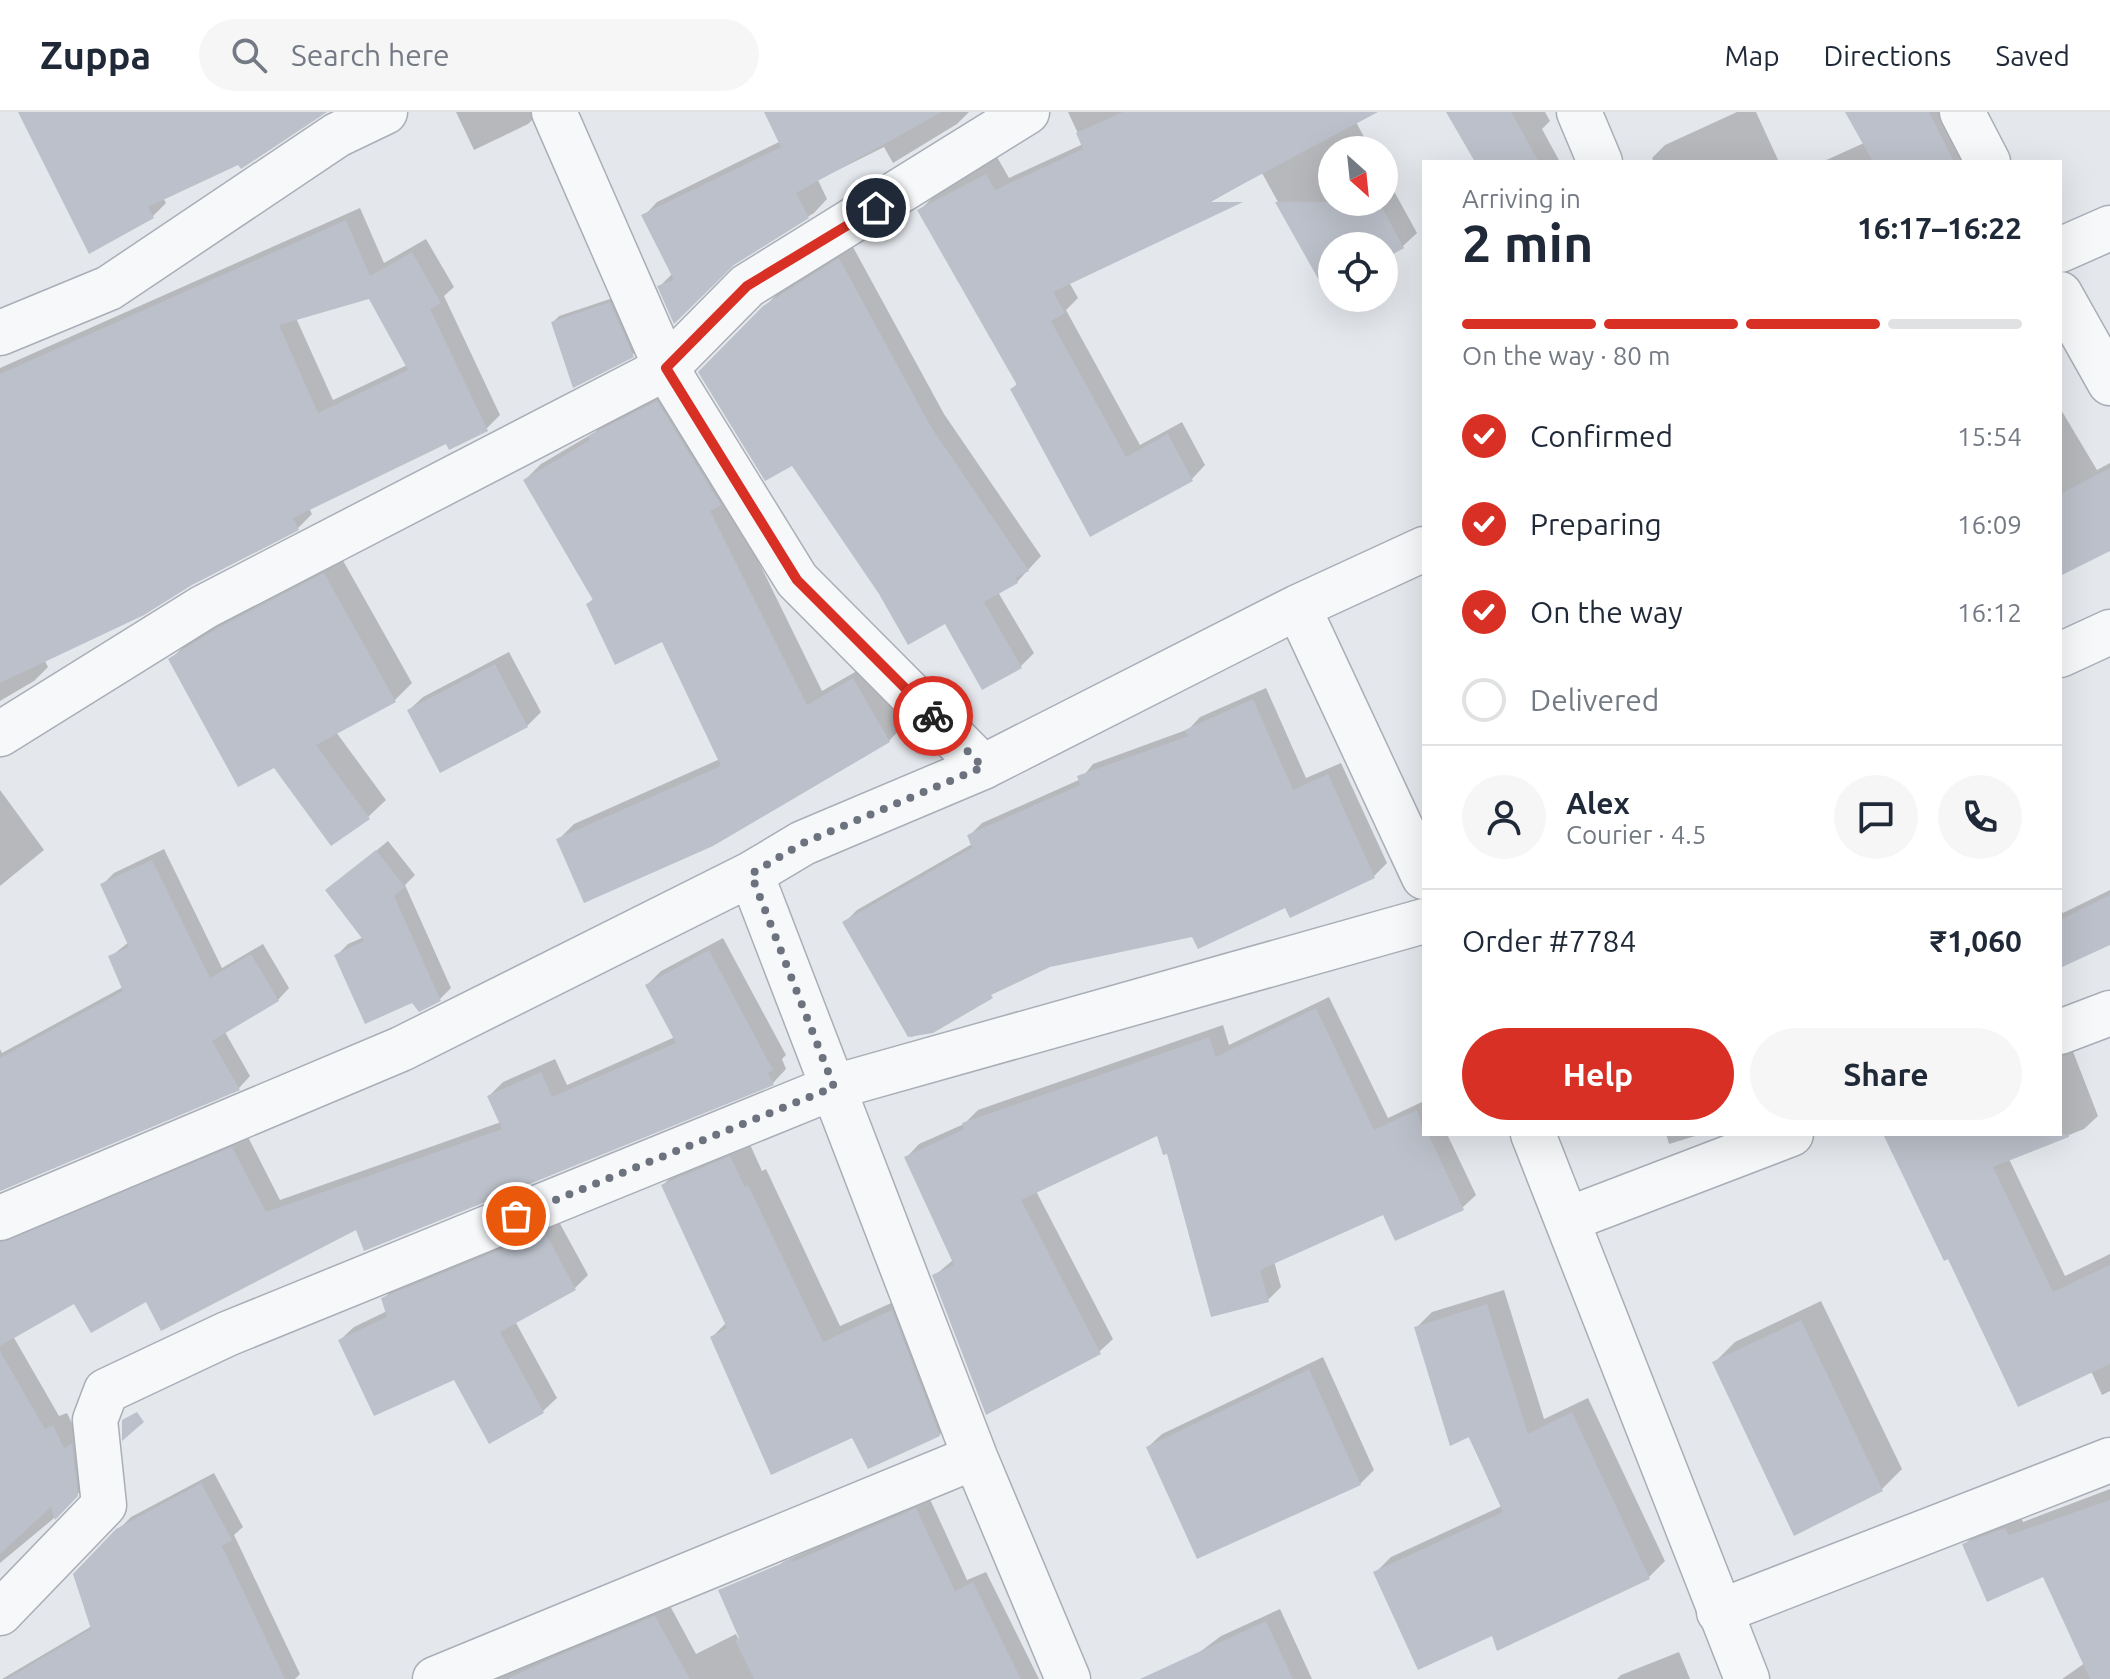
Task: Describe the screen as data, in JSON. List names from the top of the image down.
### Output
{
  "north": "bottom right",
  "page": {
    "header": "Zuppa",
    "search": "Search here",
    "nav": ["Map", "Directions", "Saved"],
    "heading": ["2 min", "Arriving in", "16:17–16:22"],
    "panel": [
      "Alex",
      "Courier · 4.5",
      "Order #7784",
      "₹1,060"
    ],
    "bar": "On the way · 80 m",
    "list": [
      ["Confirmed", "15:54"],
      ["Preparing", "16:09"],
      ["On the way", "16:12"],
      "Delivered"
    ],
    "buttons": ["Help", "Share"]
  }
}
